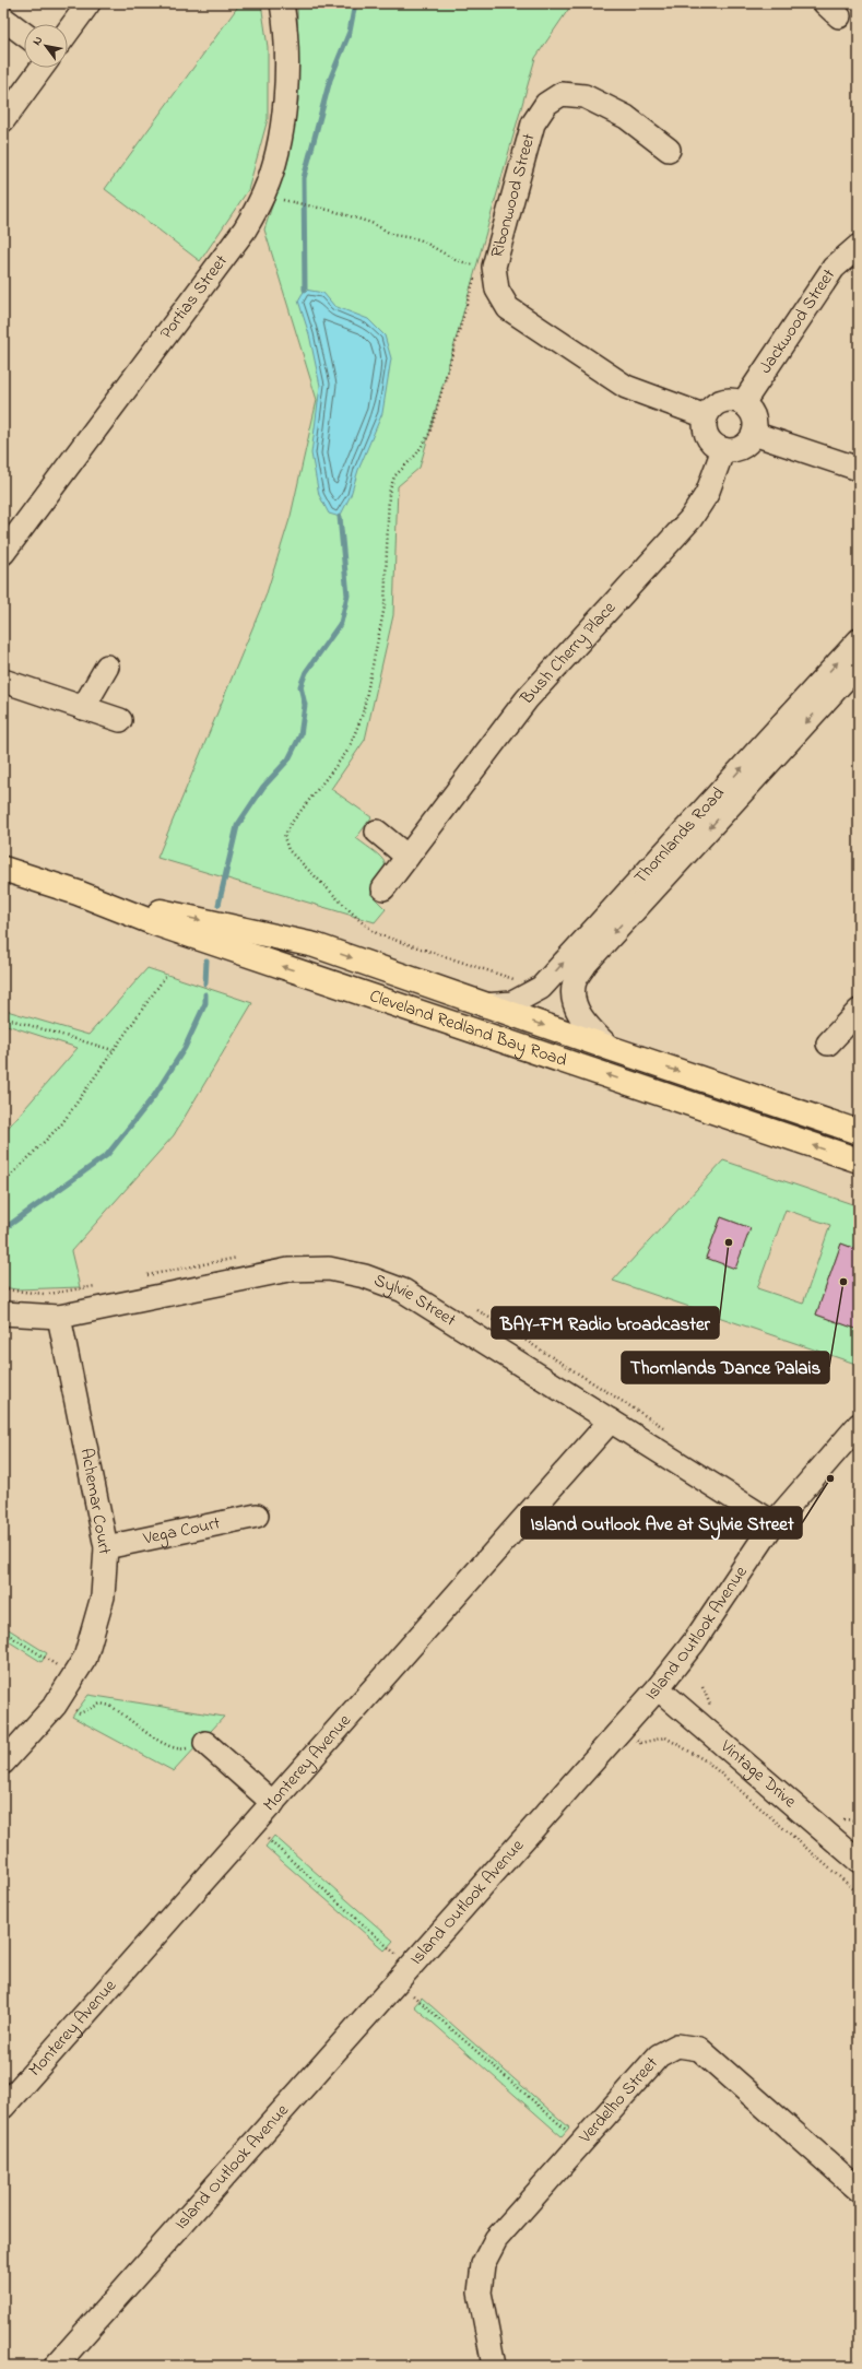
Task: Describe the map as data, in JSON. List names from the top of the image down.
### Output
{
  "streets": {
    "highway": ["Cleveland Redland Bay Road"],
    "street": [
      "Ribonwood Street",
      "Portias Street",
      "Jackwood Street",
      "Bush Cherry Place",
      "Thornlands Road",
      "Sylvie Street",
      "Achemar Court",
      "Vega Court",
      "Island Outlook Avenue",
      "Monterey Avenue",
      "Vintage Drive",
      "Verdelho Street"
    ]
  },
  "crossings": [
    ["Ribonwood Street", "Jackwood Street"],
    ["Ribonwood Street", "Bush Cherry Place"],
    ["Jackwood Street", "Bush Cherry Place"],
    ["Thornlands Road", "Cleveland Redland Bay Road"],
    ["Sylvie Street", "Achemar Court"],
    ["Sylvie Street", "Island Outlook Avenue"],
    ["Sylvie Street", "Monterey Avenue"],
    ["Achemar Court", "Vega Court"],
    ["Island Outlook Avenue", "Vintage Drive"]
  ],
  "places": ["BAY-FM Radio broadcaster", "Thornlands Dance Palais", "Island Outlook Ave at Sylvie Street"],
  "north": "top left"
}
